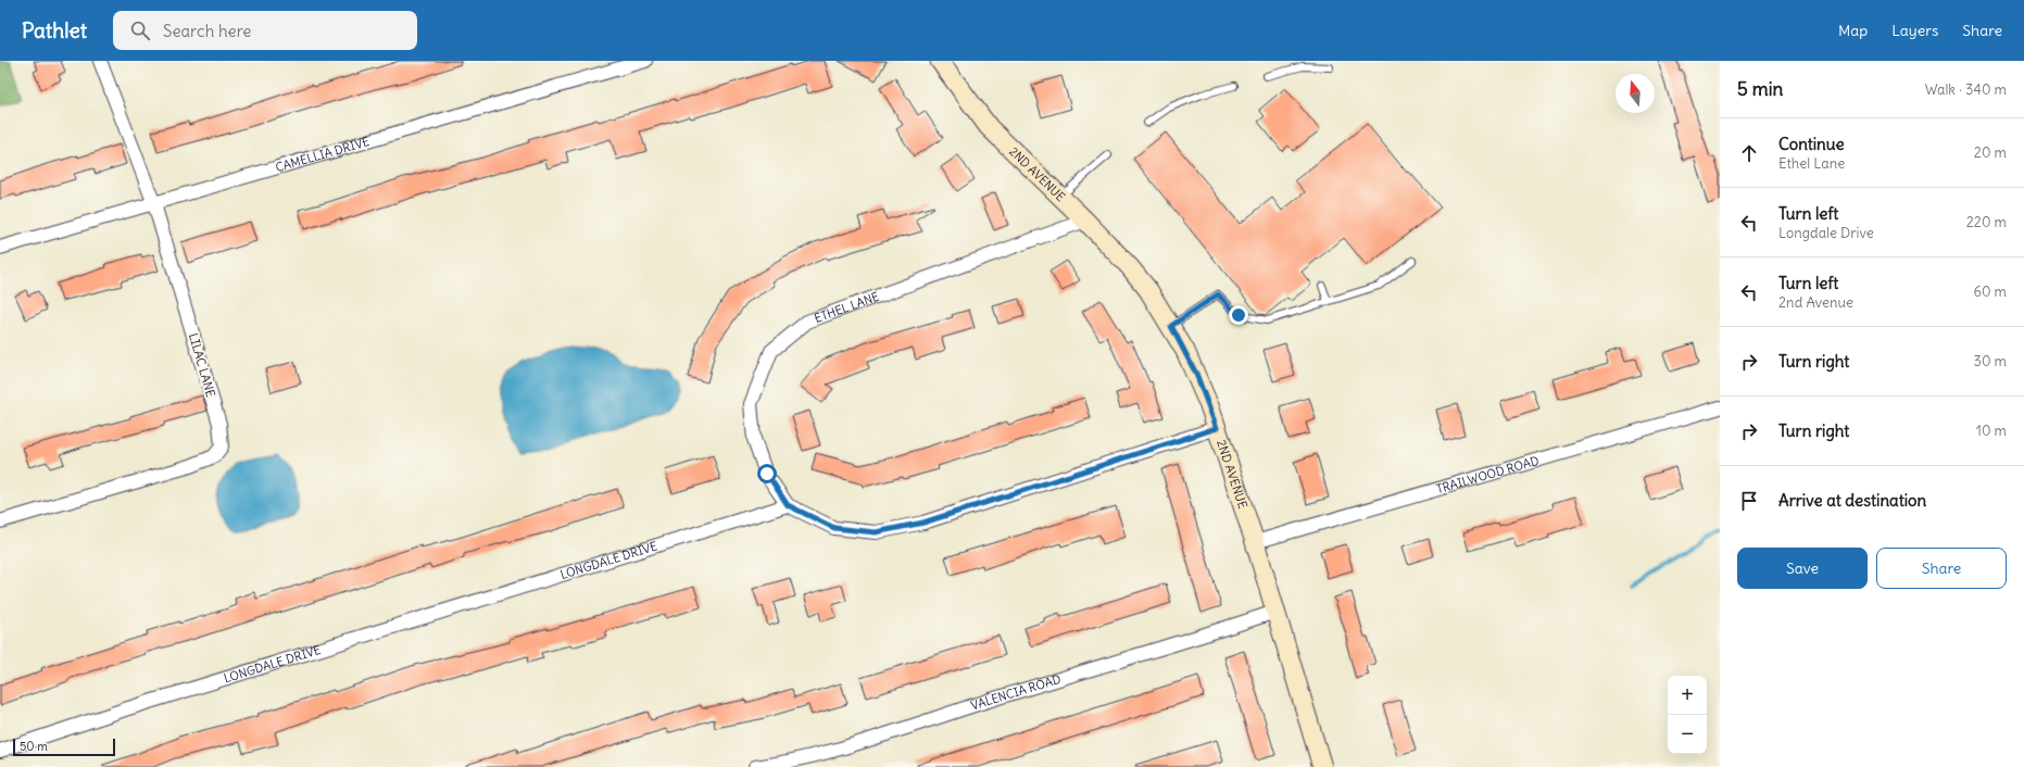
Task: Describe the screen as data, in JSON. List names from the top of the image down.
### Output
{
  "streets": {
    "street": [
      "CAMELLIA DRIVE",
      "2ND AVENUE",
      "ETHEL LANE",
      "LILAC LANE",
      "TRAILWOOD ROAD",
      "LONGDALE DRIVE",
      "VALENCIA ROAD"
    ]
  },
  "crossings": [
    ["CAMELLIA DRIVE", "LILAC LANE"],
    ["2ND AVENUE", "ETHEL LANE"],
    ["2ND AVENUE", "TRAILWOOD ROAD"],
    ["2ND AVENUE", "VALENCIA ROAD"],
    ["ETHEL LANE", "LONGDALE DRIVE"]
  ],
  "scale_bar": "50 m",
  "north": "top",
  "page": {
    "header": "Pathlet",
    "search": "Search here",
    "nav": ["Map", "Layers", "Share"],
    "heading": ["5 min", "Walk · 340 m"],
    "list": [
      ["Continue", "Ethel Lane", "20 m"],
      ["Turn left", "Longdale Drive", "220 m"],
      ["Turn left", "2nd Avenue", "60 m"],
      ["Turn right", "30 m"],
      ["Turn right", "10 m"],
      "Arrive at destination"
    ],
    "buttons": ["Save", "Share"],
    "map_buttons": ["+", "−"],
    "scale": "50 m"
  }
}
